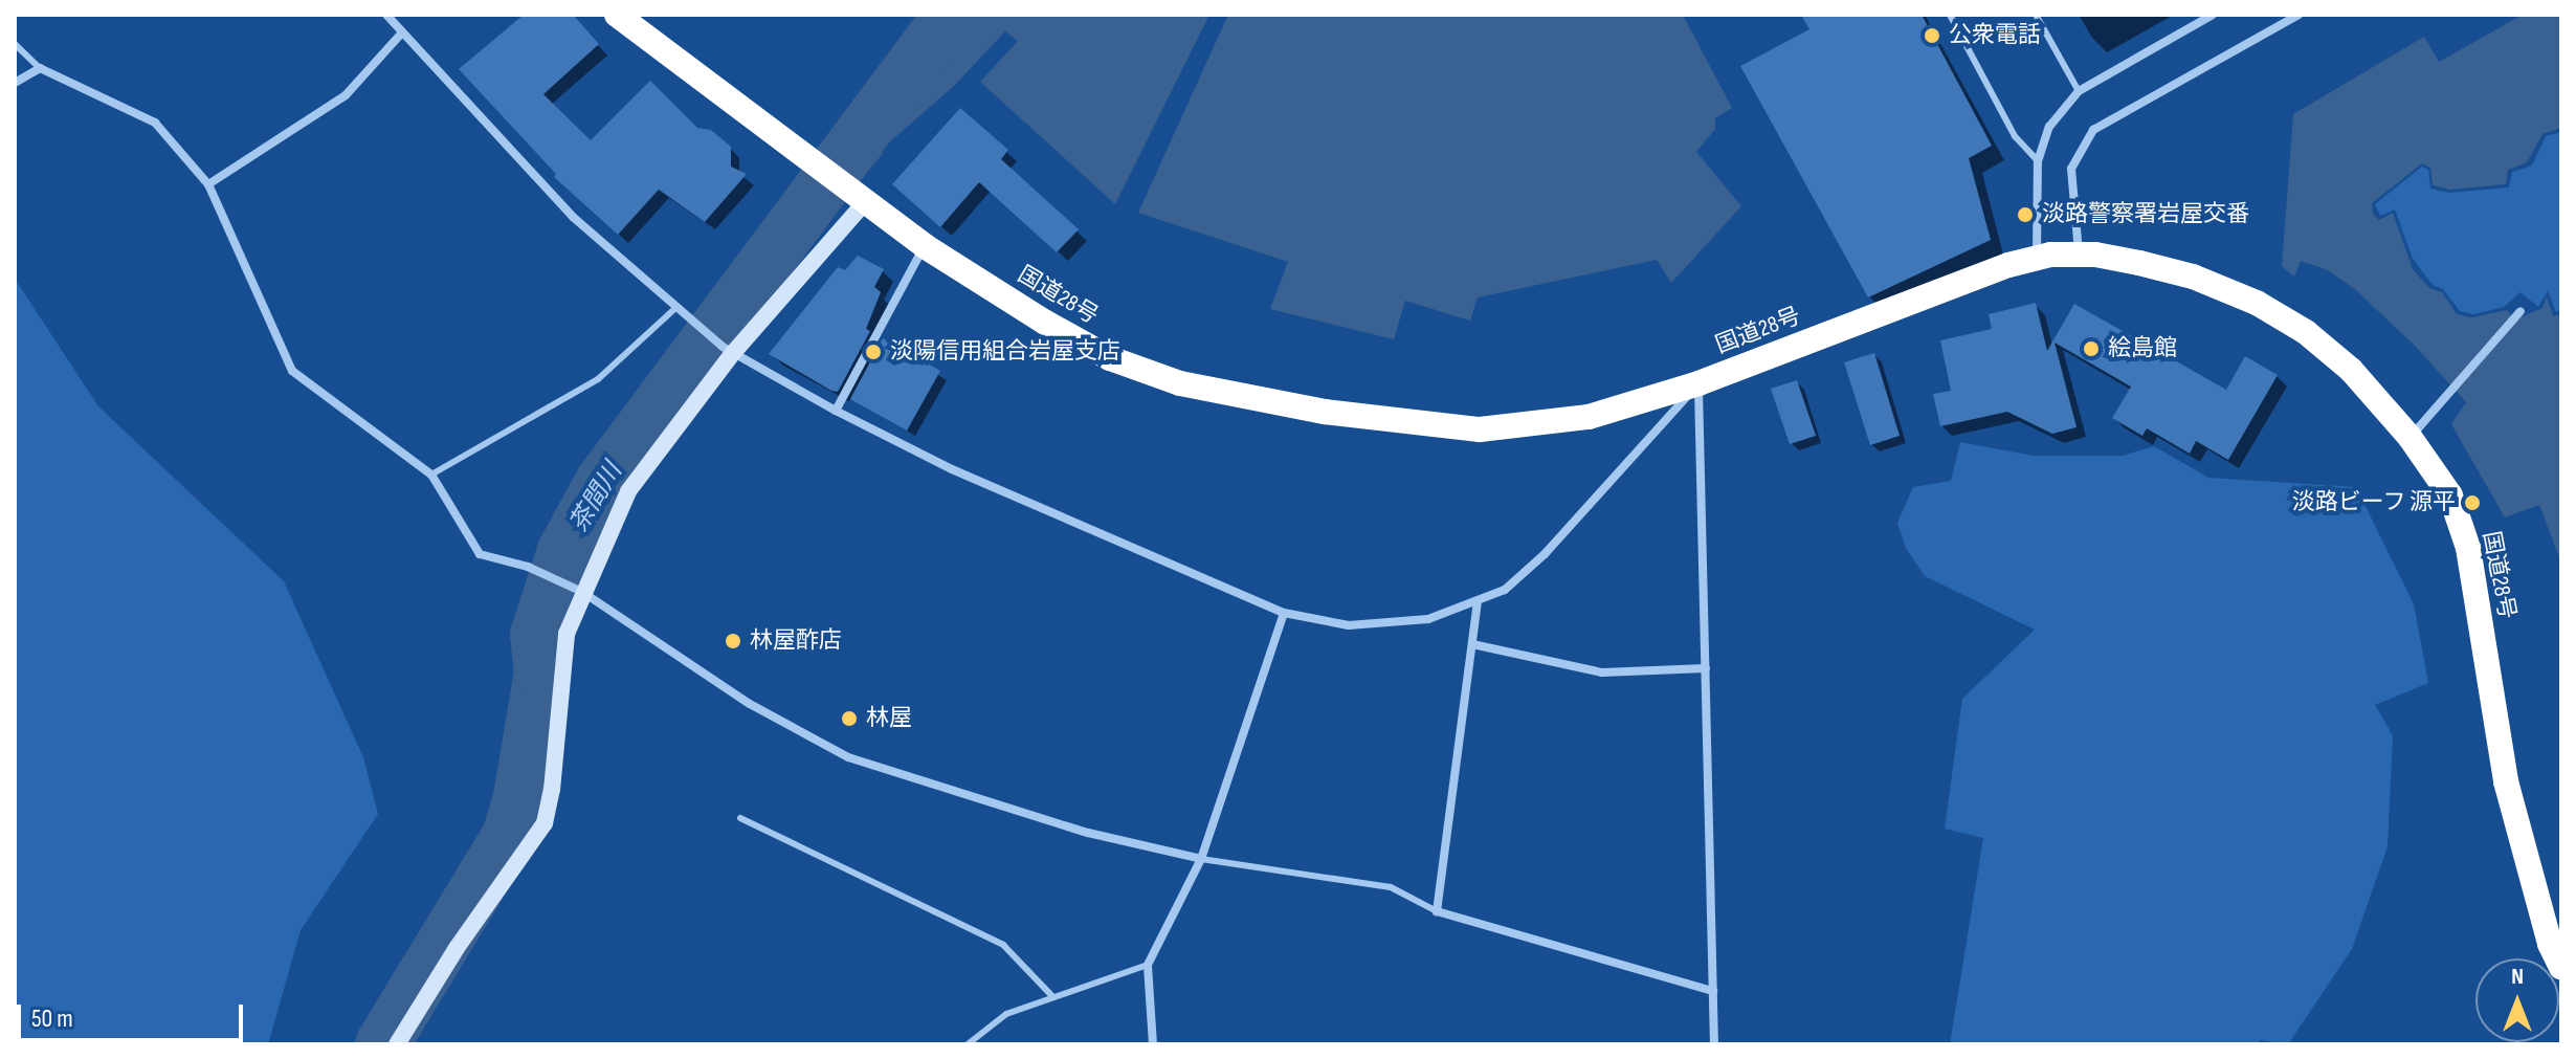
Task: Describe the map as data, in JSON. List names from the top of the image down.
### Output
{
  "streets": {
    "highway": ["国道28号"]
  },
  "water": ["茶間川"],
  "places": [
    "公衆電話",
    "淡路警察署岩屋交番",
    "絵島館",
    "淡陽信用組合岩屋支店",
    "淡路ビーフ 源平",
    "林屋酢店",
    "林屋"
  ],
  "scale_bar": "50 m",
  "north": "top"
}
